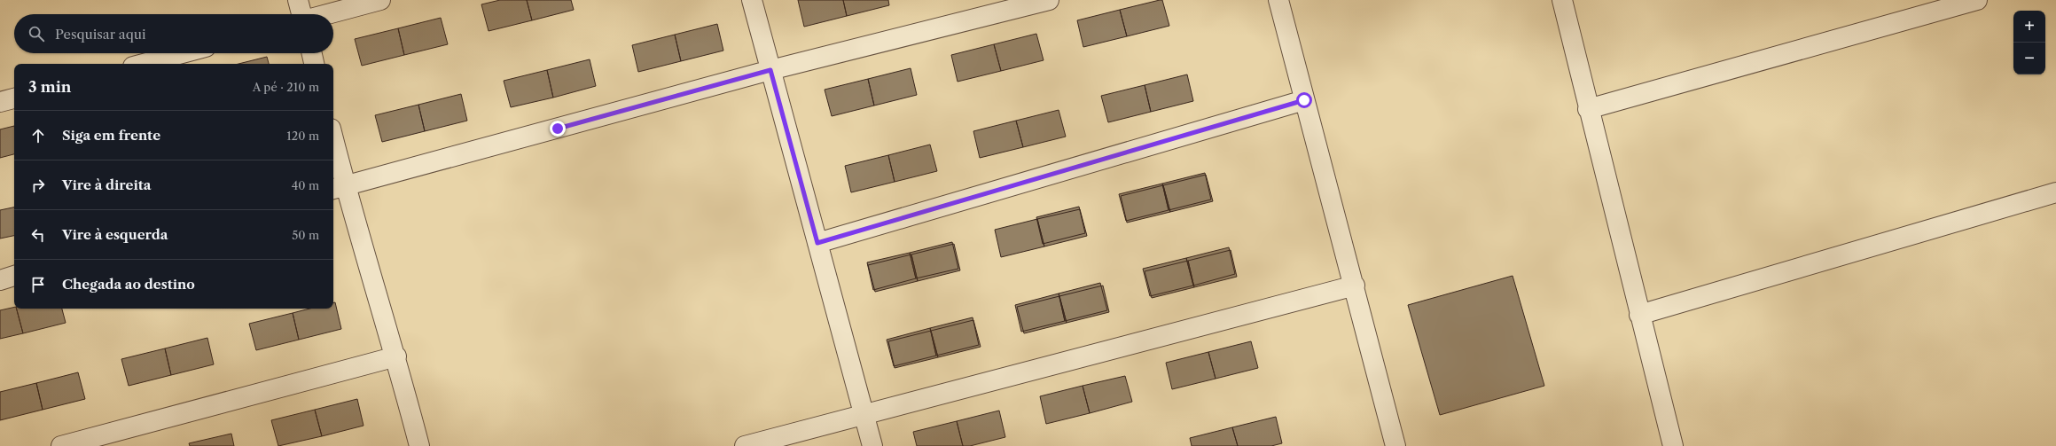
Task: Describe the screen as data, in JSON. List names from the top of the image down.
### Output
{
  "page": {
    "map_buttons": ["+", "−"],
    "search": "Pesquisar aqui",
    "heading": ["3 min", "A pé · 210 m"],
    "list": [
      ["Siga em frente", "120 m"],
      ["Vire à direita", "40 m"],
      ["Vire à esquerda", "50 m"],
      "Chegada ao destino"
    ]
  }
}
